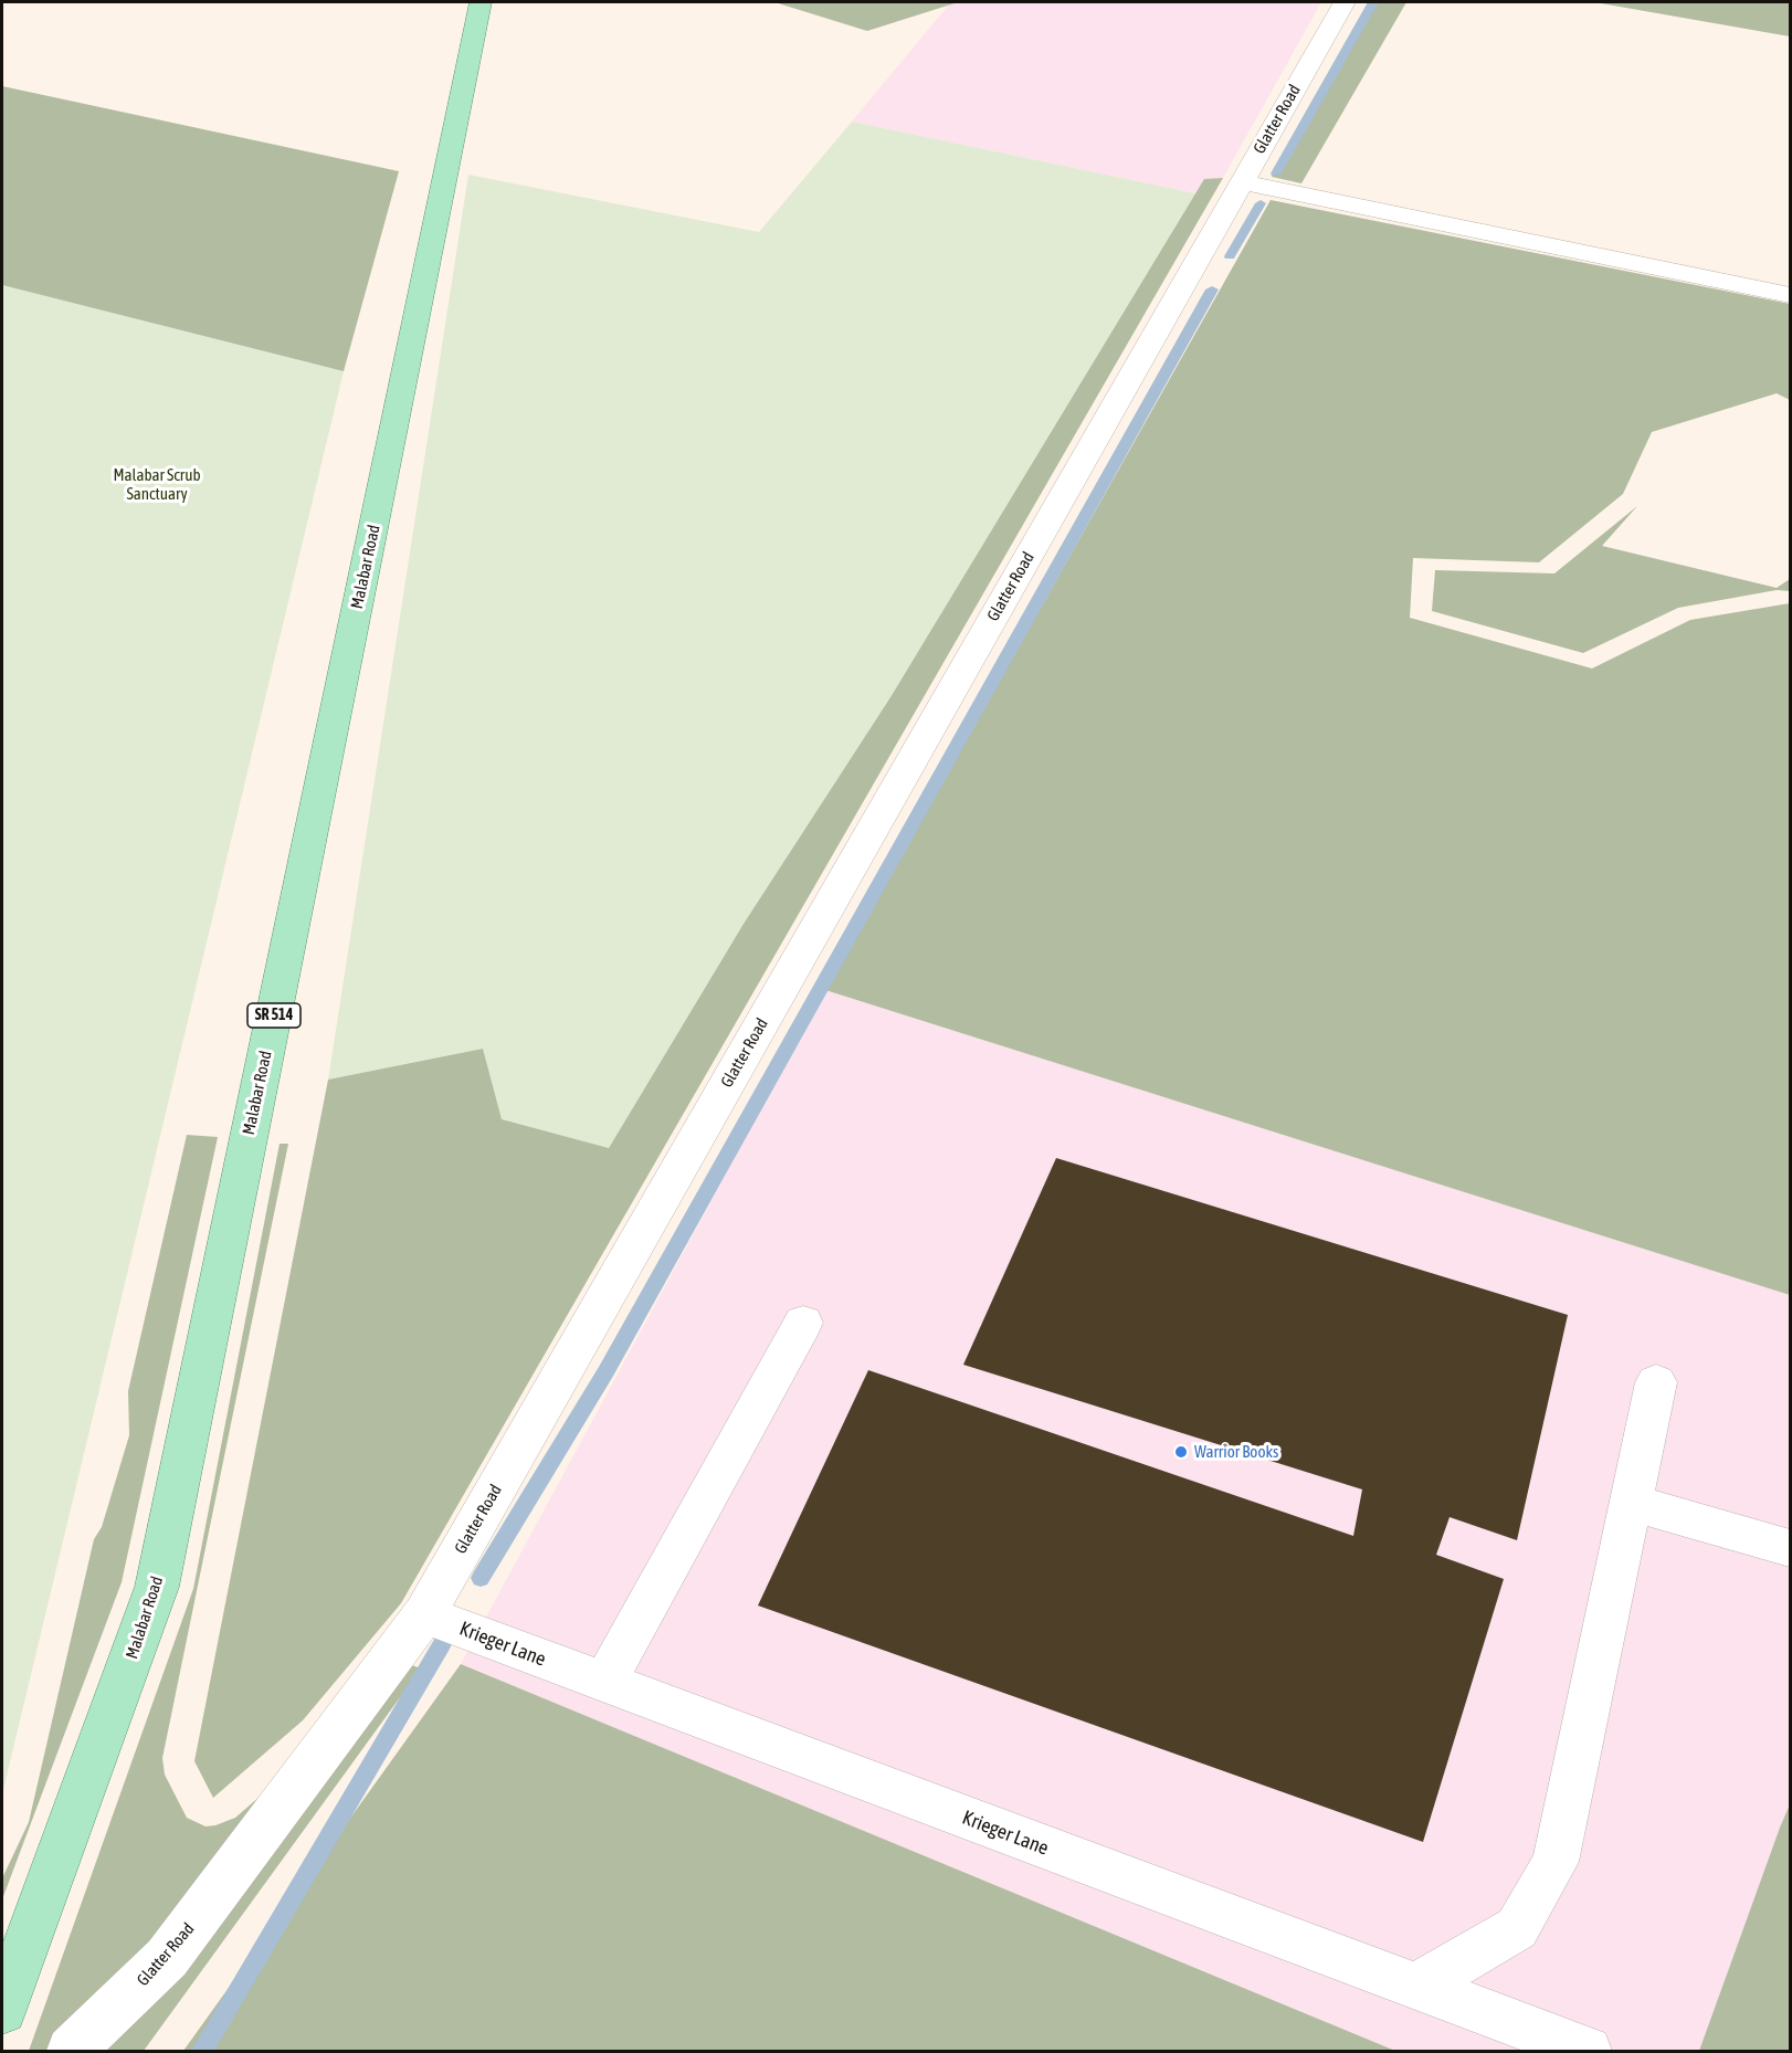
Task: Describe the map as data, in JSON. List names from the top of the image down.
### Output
{
  "streets": {
    "main road": ["Malabar Road", "SR 514"],
    "street": ["Glatter Road", "Krieger Lane"]
  },
  "crossings": [
    ["Glatter Road", "Krieger Lane"]
  ],
  "parks": ["Malabar Scrub Sanctuary"],
  "places": ["Warrior Books"]
}
